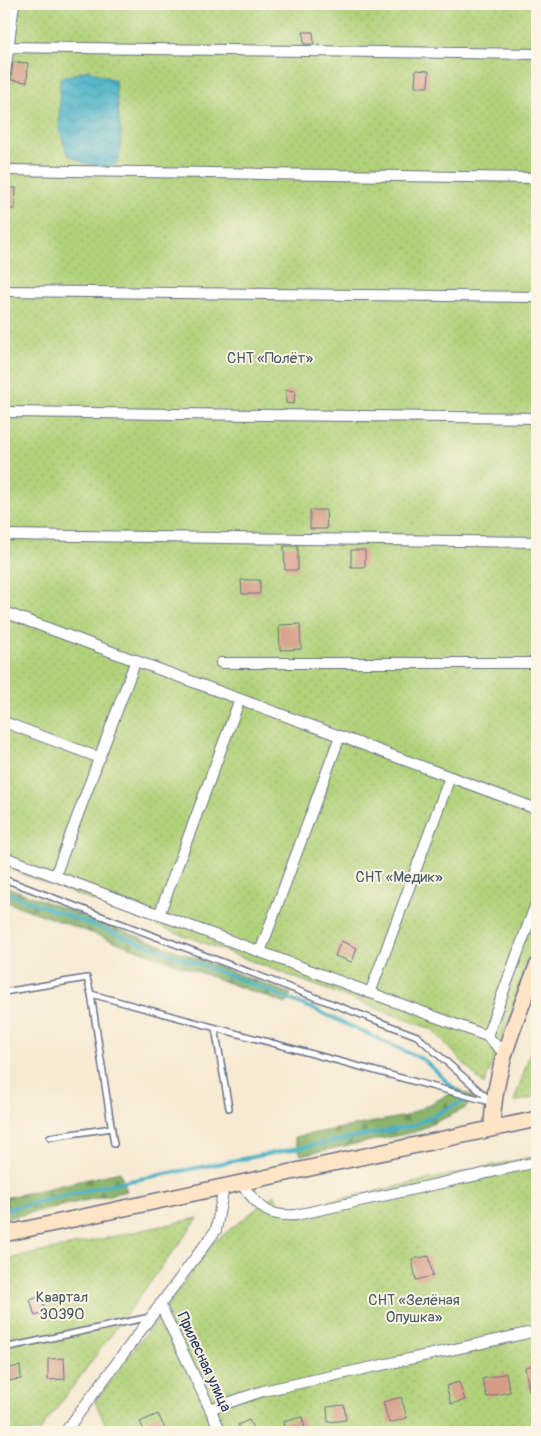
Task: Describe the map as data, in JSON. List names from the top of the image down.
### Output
{
  "streets": {
    "street": ["Прилесная улица"]
  },
  "parks": [
    "СНТ «Полёт»",
    "СНТ «Медик»",
    "Квартал 30390",
    "СНТ «Зелёная Опушка»"
  ]
}
